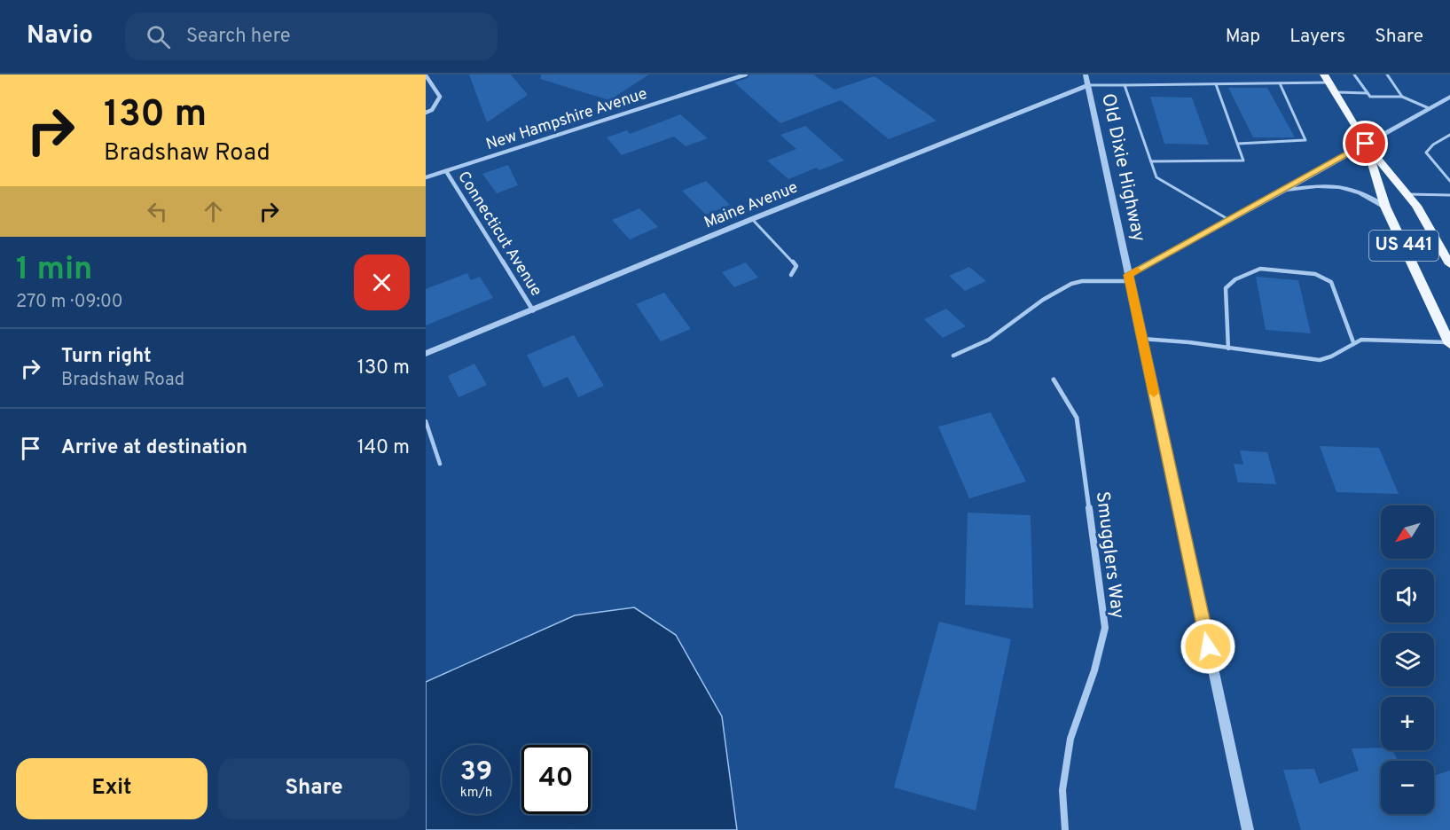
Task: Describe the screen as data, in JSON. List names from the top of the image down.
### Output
{
  "streets": {
    "main road": ["US 441"],
    "street": [
      "New Hampshire Avenue",
      "Old Dixie Highway",
      "Maine Avenue",
      "Connecticut Avenue",
      "Smugglers Way"
    ]
  },
  "crossings": [
    ["New Hampshire Avenue", "Connecticut Avenue"],
    ["Old Dixie Highway", "Maine Avenue"],
    ["Maine Avenue", "Connecticut Avenue"]
  ],
  "north": "bottom left",
  "page": {
    "header": "Navio",
    "search": "Search here",
    "nav": ["Map", "Layers", "Share"],
    "turn": ["130 m", "Bradshaw Road"],
    "heading": ["1 min", "270 m · 09:00"],
    "list": [
      {
        "name": "Turn right",
        "note": "Bradshaw Road",
        "value": "130 m"
      },
      {
        "name": "Arrive at destination",
        "value": "140 m"
      }
    ],
    "map_buttons": ["+", "−"],
    "speed": "39 km/h",
    "limit": "40",
    "buttons": ["Exit", "Share"]
  }
}
